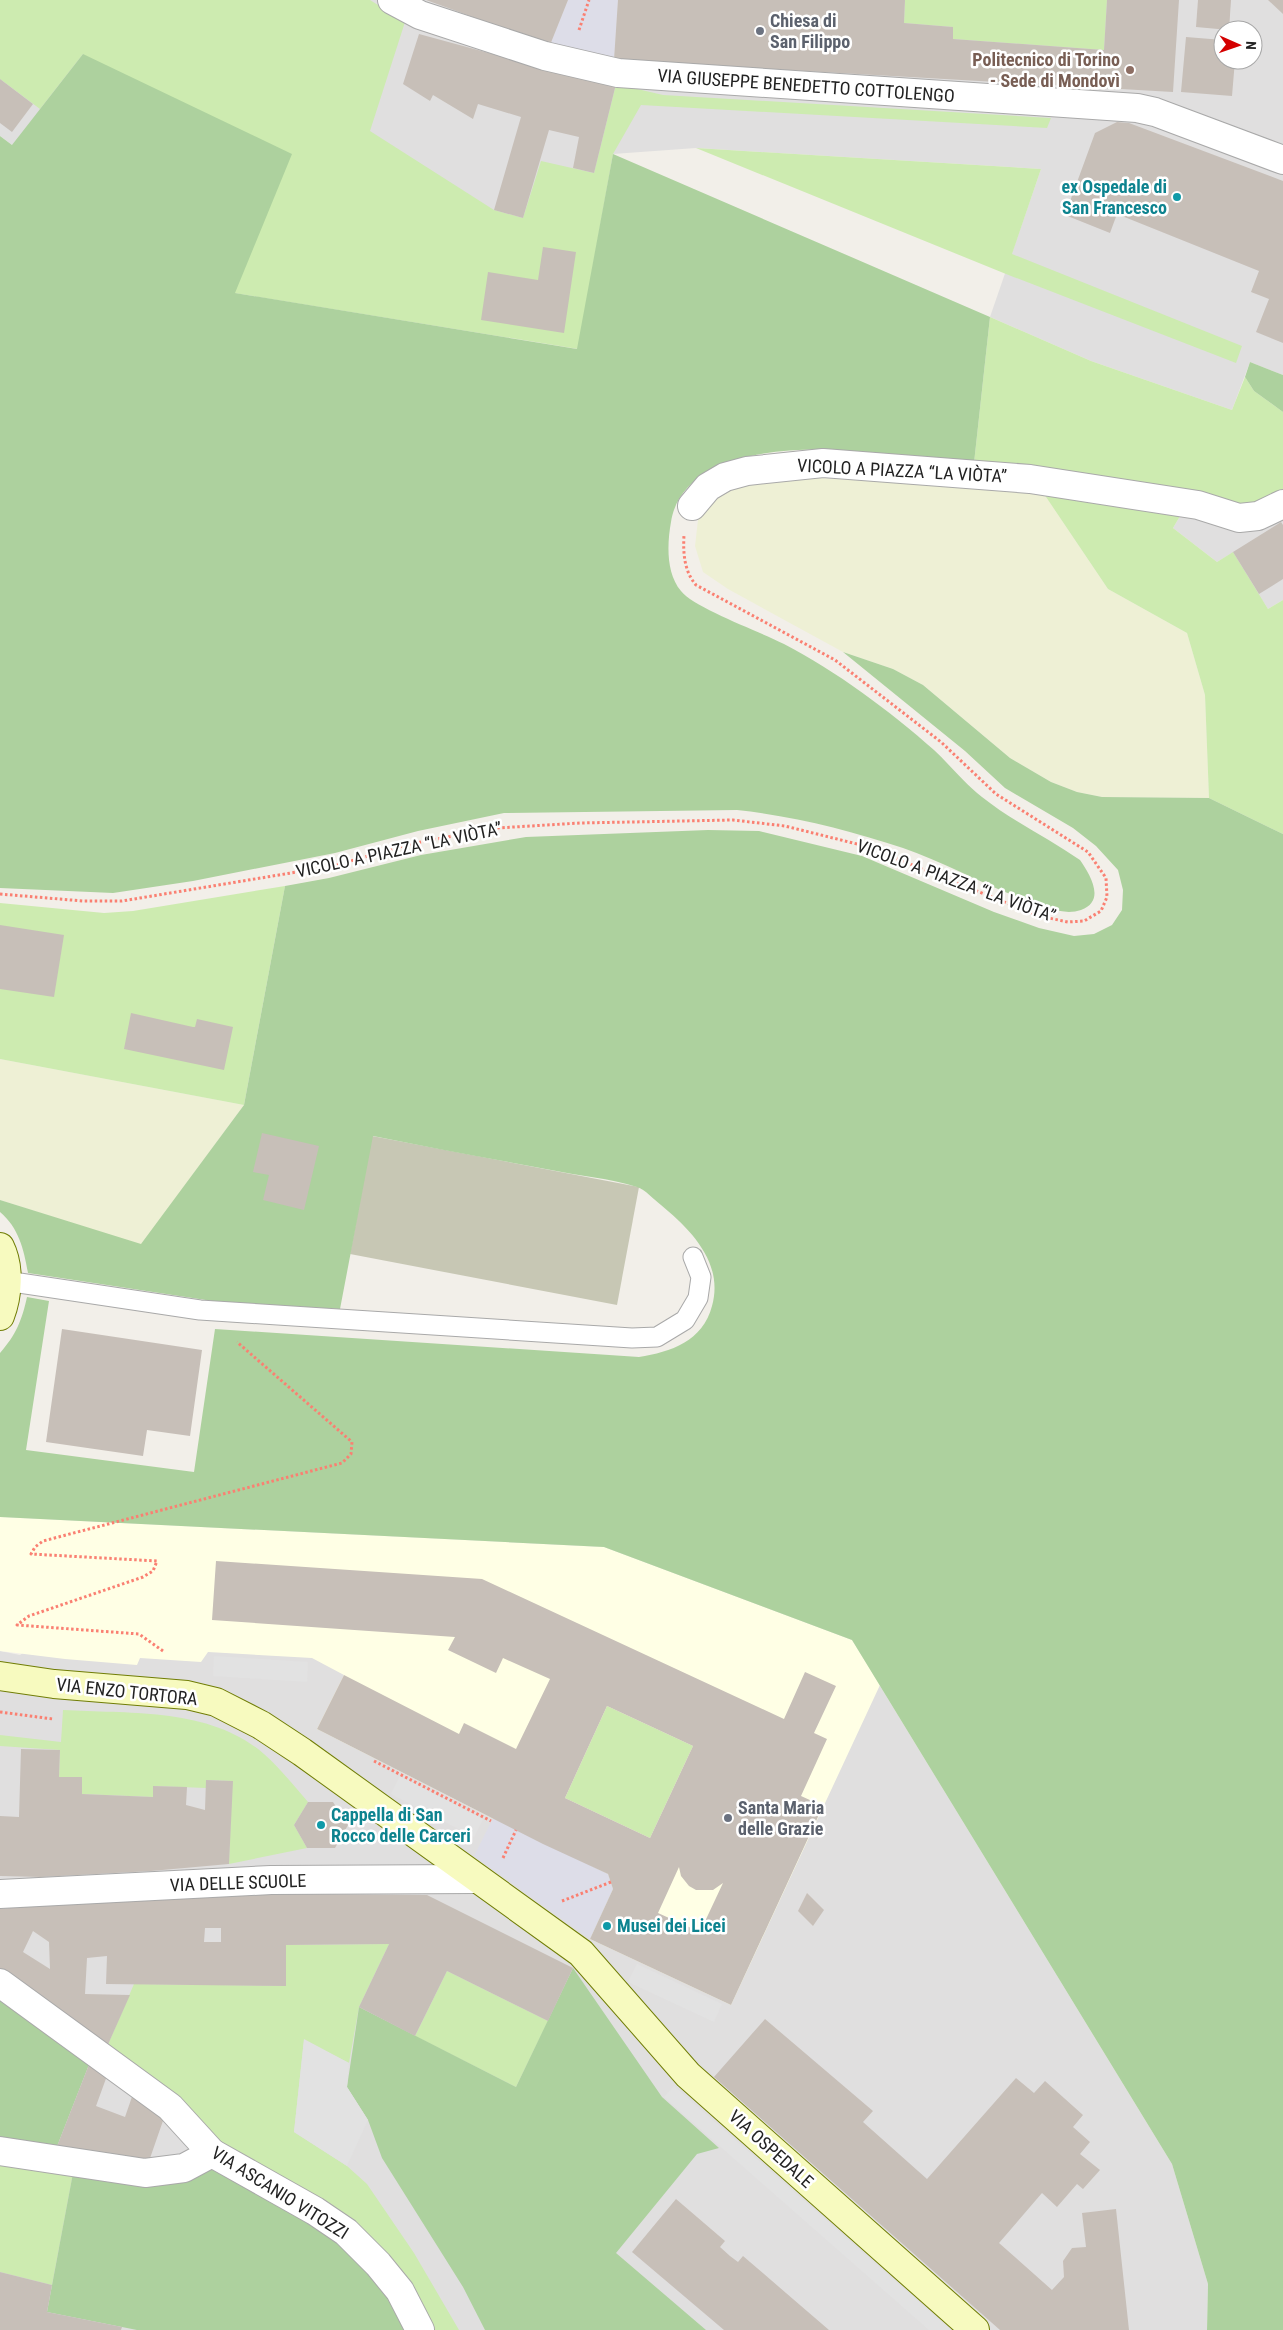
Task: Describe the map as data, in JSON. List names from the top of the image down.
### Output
{
  "streets": {
    "street": [
      "VIA GIUSEPPE BENEDETTO COTTOLENGO",
      "VICOLO A PIAZZA “LA VIÒTA”",
      "VIA ENZO TORTORA",
      "VIA DELLE SCUOLE",
      "VIA OSPEDALE",
      "VIA ASCANIO VITOZZI"
    ]
  },
  "crossings": [
    ["VIA ENZO TORTORA", "VIA DELLE SCUOLE"],
    ["VIA ENZO TORTORA", "VIA OSPEDALE"],
    ["VIA DELLE SCUOLE", "VIA OSPEDALE"]
  ],
  "places": [
    "Chiesa di San Filippo",
    "Politecnico di Torino - Sede di Mondovì",
    "ex Ospedale di San Francesco",
    "Santa Maria delle Grazie",
    "Cappella di San Rocco delle Carceri",
    "Musei dei Licei"
  ],
  "north": "right"
}
